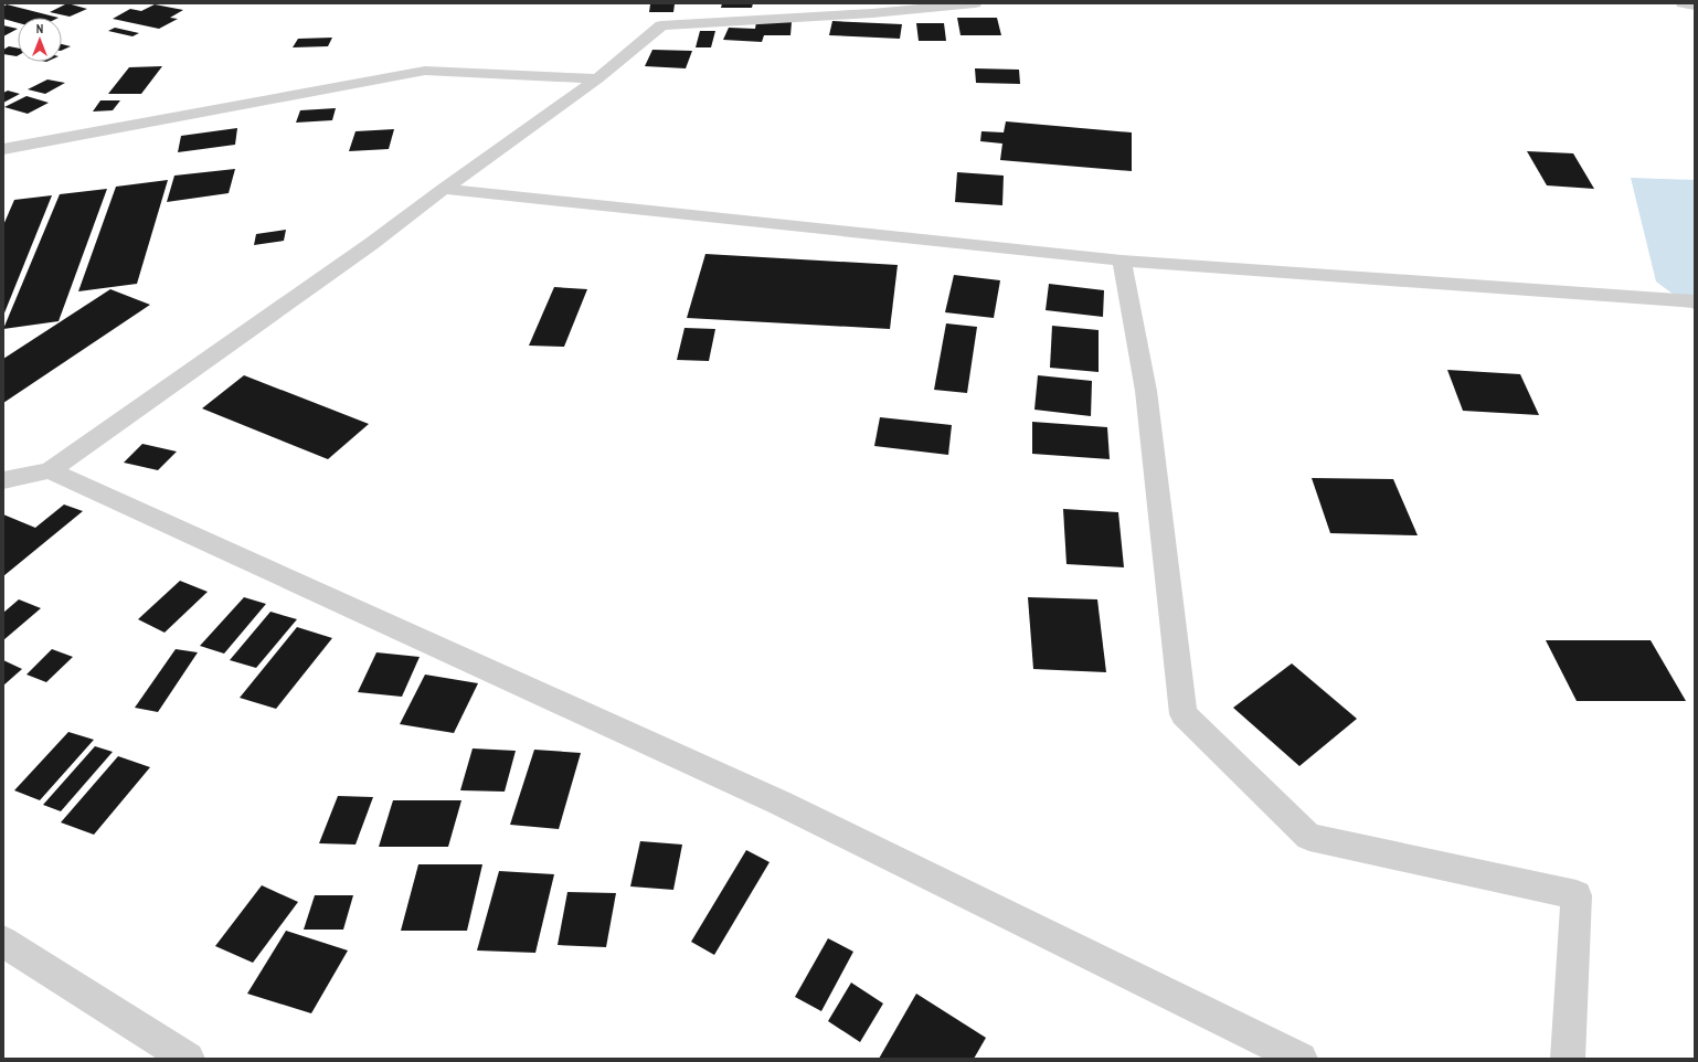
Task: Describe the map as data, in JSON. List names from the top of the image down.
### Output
{
  "north": "top"
}
